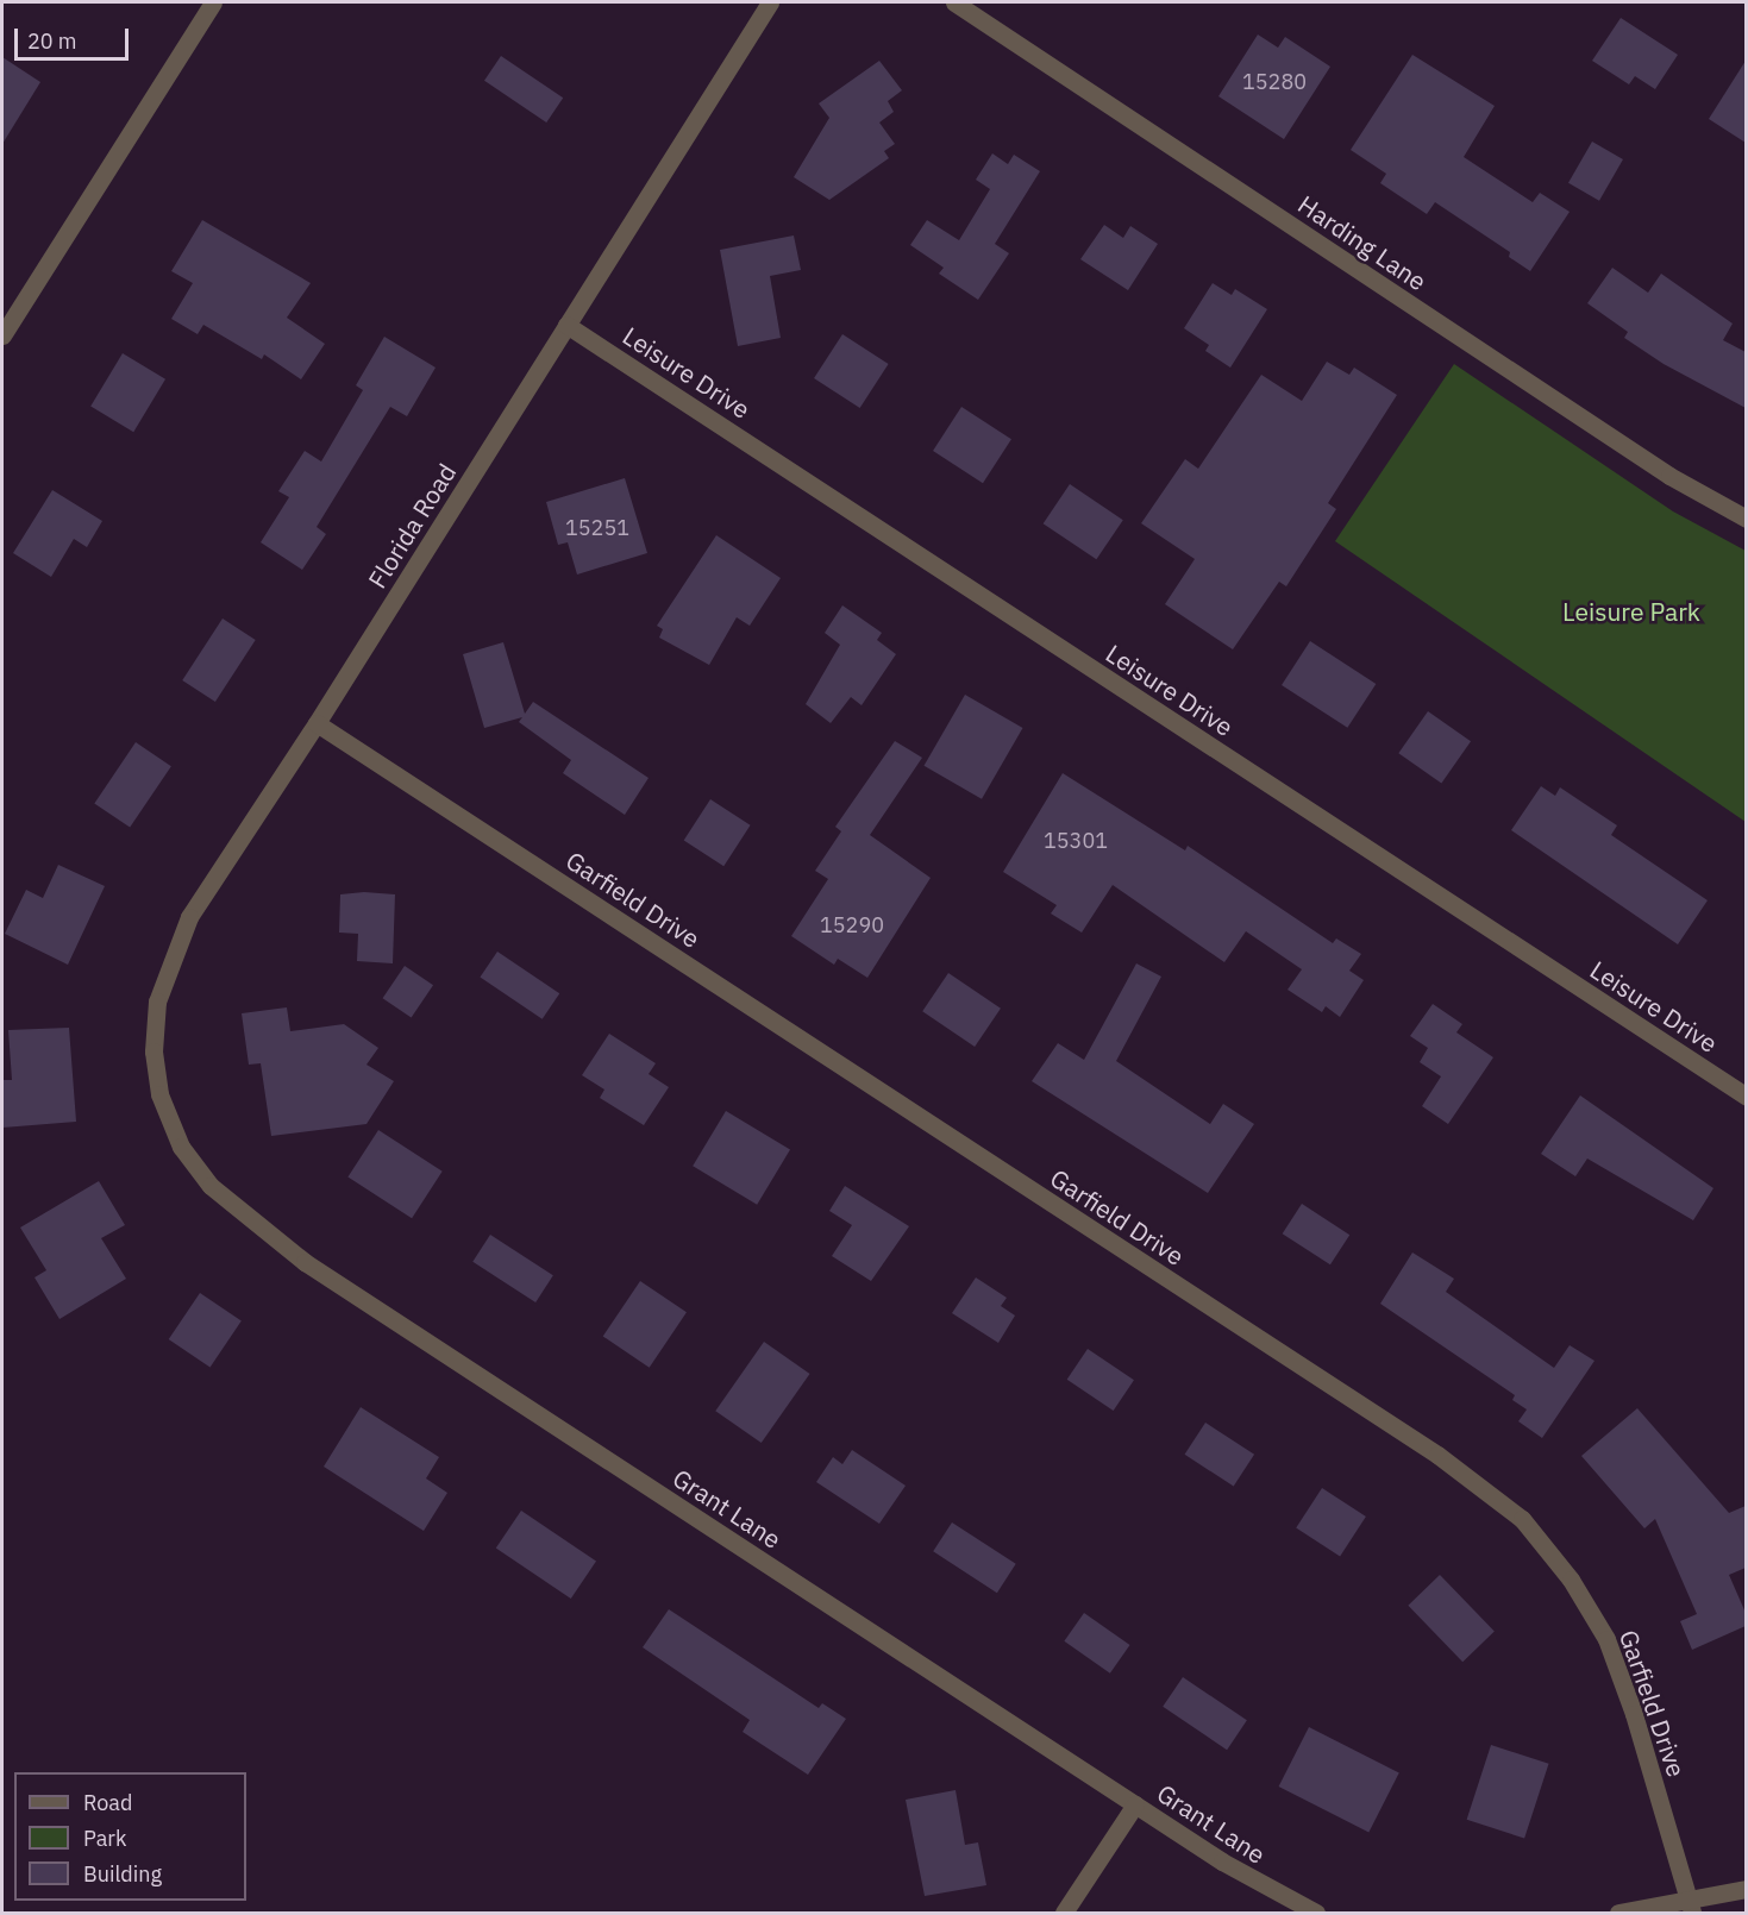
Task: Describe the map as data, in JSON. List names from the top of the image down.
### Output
{
  "streets": {
    "street": [
      "Harding Lane",
      "Leisure Drive",
      "Florida Road",
      "Garfield Drive",
      "Grant Lane"
    ]
  },
  "crossings": [
    ["Leisure Drive", "Florida Road"],
    ["Florida Road", "Garfield Drive"],
    ["Florida Road", "Grant Lane"]
  ],
  "parks": ["Leisure Park"],
  "house_numbers": [
    "15280",
    "15251",
    "15301",
    "15290"
  ],
  "legend": ["Road", "Park", "Building"],
  "scale_bar": "20 m"
}
